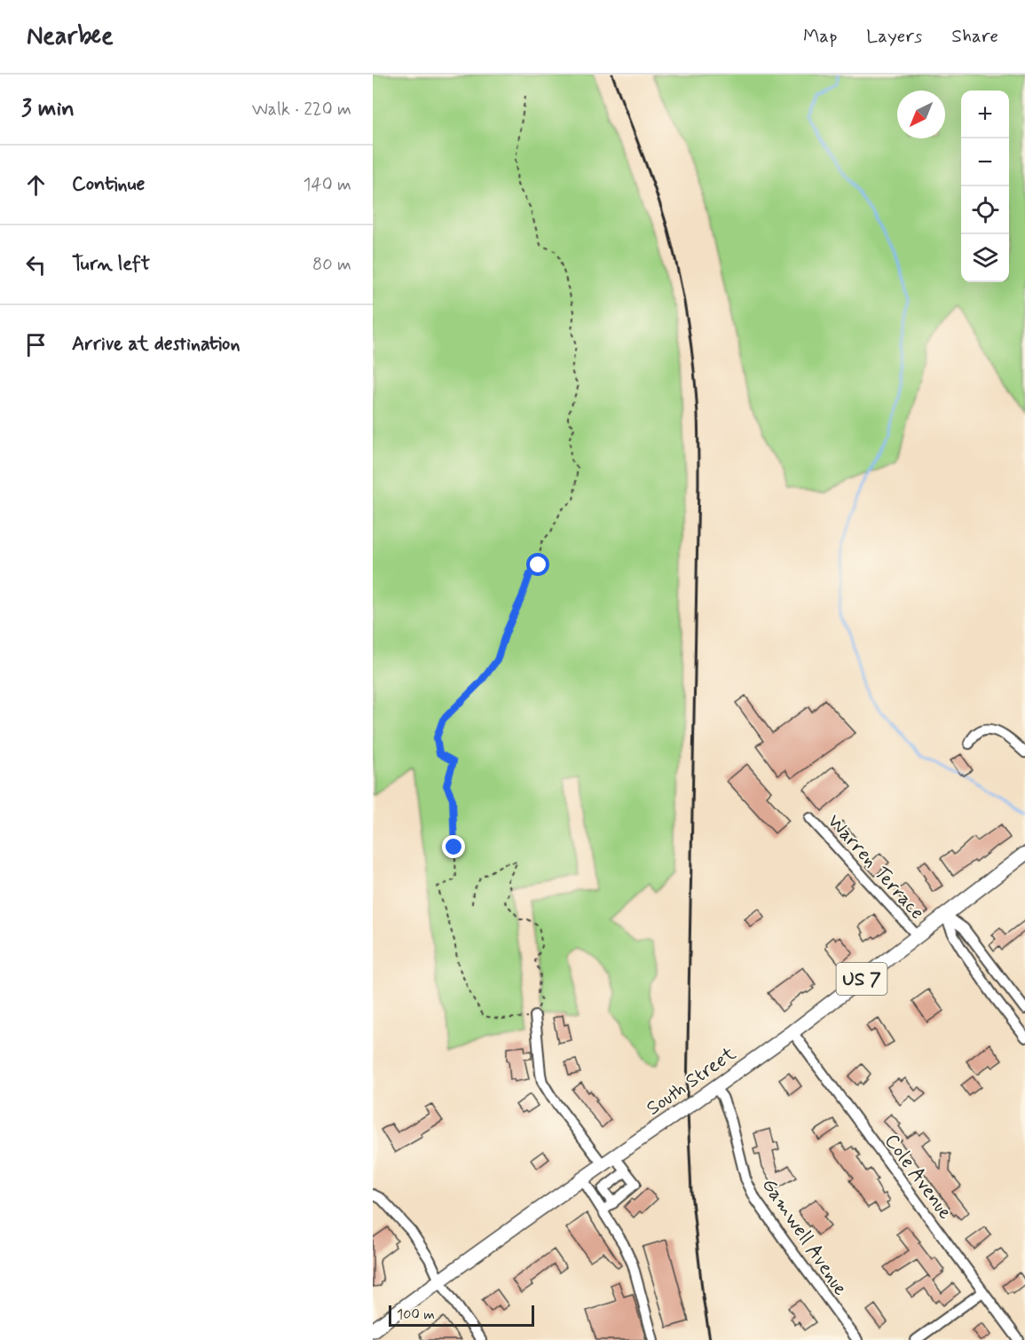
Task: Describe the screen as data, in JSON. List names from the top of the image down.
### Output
{
  "streets": {
    "highway": ["US 7", "South Street"],
    "street": ["Warren Terrace", "Cole Avenue", "Gamwell Avenue"]
  },
  "crossings": [
    ["Warren Terrace", "South Street"],
    ["South Street", "Cole Avenue"],
    ["South Street", "Gamwell Avenue"]
  ],
  "scale_bar": "100 m",
  "north": "bottom left",
  "page": {
    "header": "Nearbee",
    "nav": ["Map", "Layers", "Share"],
    "heading": ["3 min", "Walk · 220 m"],
    "map_buttons": ["+", "−"],
    "list": [
      ["Continue", "140 m"],
      ["Turn left", "80 m"],
      "Arrive at destination"
    ],
    "scale": "100 m"
  }
}
